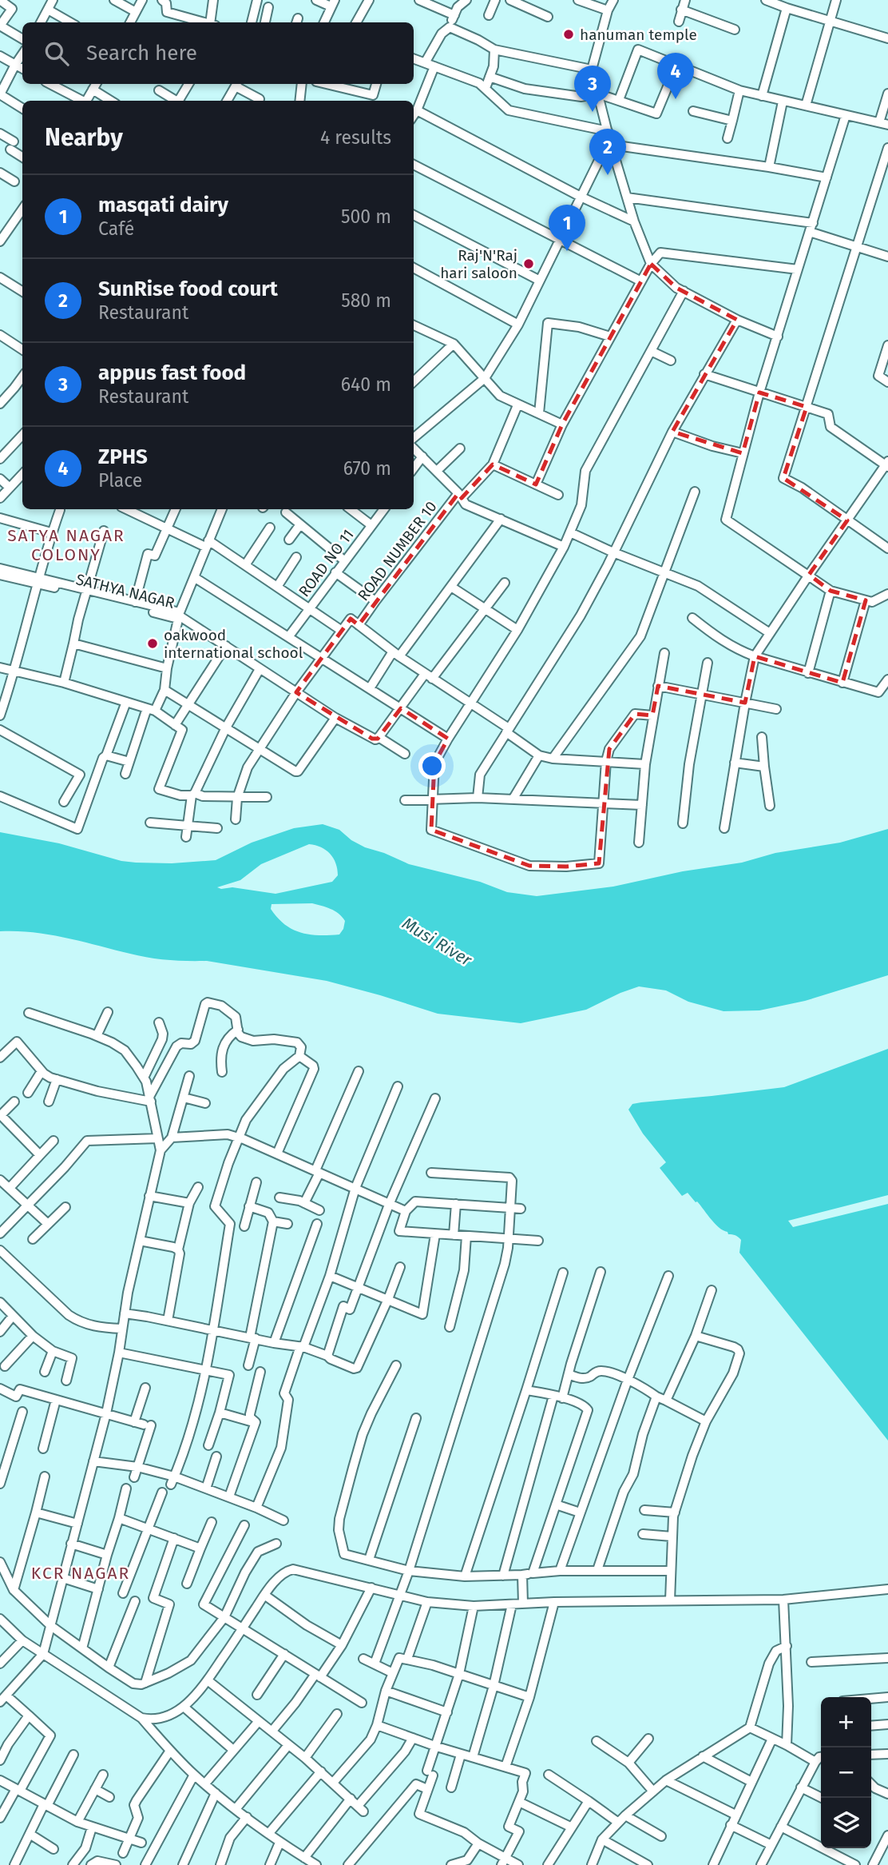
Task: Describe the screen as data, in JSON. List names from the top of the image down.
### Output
{
  "streets": {
    "street": ["ROAD NUMBER 10", "ROAD NO 11", "SATHYA NAGAR"]
  },
  "districts": ["SATYA NAGAR COLONY", "KCR NAGAR"],
  "water": ["Musi River"],
  "places": ["hanuman temple", "Raj'N'Raj hari saloon", "oakwood international school"],
  "page": {
    "search": "Search here",
    "pins": [
      "4",
      "3",
      "2",
      "1"
    ],
    "heading": ["Nearby", "4 results"],
    "list": [
      {
        "mark": "1",
        "name": "masqati dairy",
        "note": "Café",
        "value": "500 m"
      },
      {
        "mark": "2",
        "name": "SunRise food court",
        "note": "Restaurant",
        "value": "580 m"
      },
      {
        "mark": "3",
        "name": "appus fast food",
        "note": "Restaurant",
        "value": "640 m"
      },
      {
        "mark": "4",
        "name": "ZPHS",
        "note": "Place",
        "value": "670 m"
      }
    ],
    "map_buttons": ["+", "−"]
  }
}
